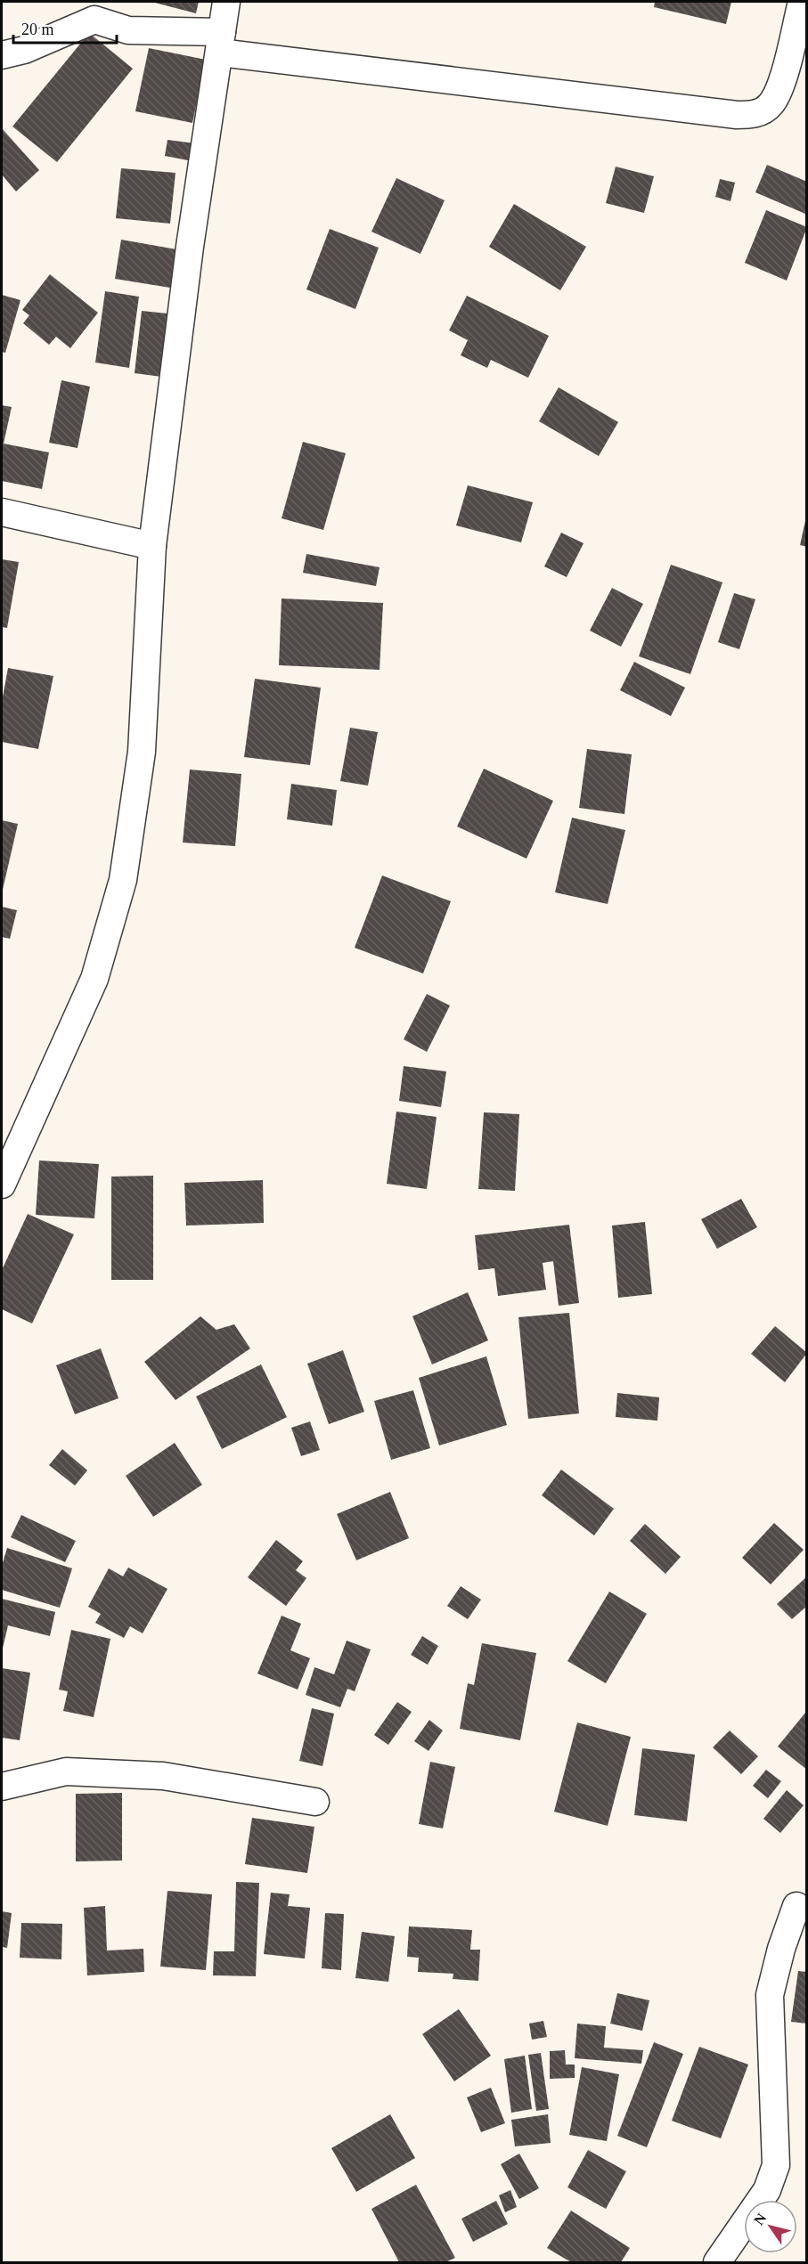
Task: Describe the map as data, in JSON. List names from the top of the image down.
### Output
{
  "scale_bar": "20 m",
  "north": "top left"
}
